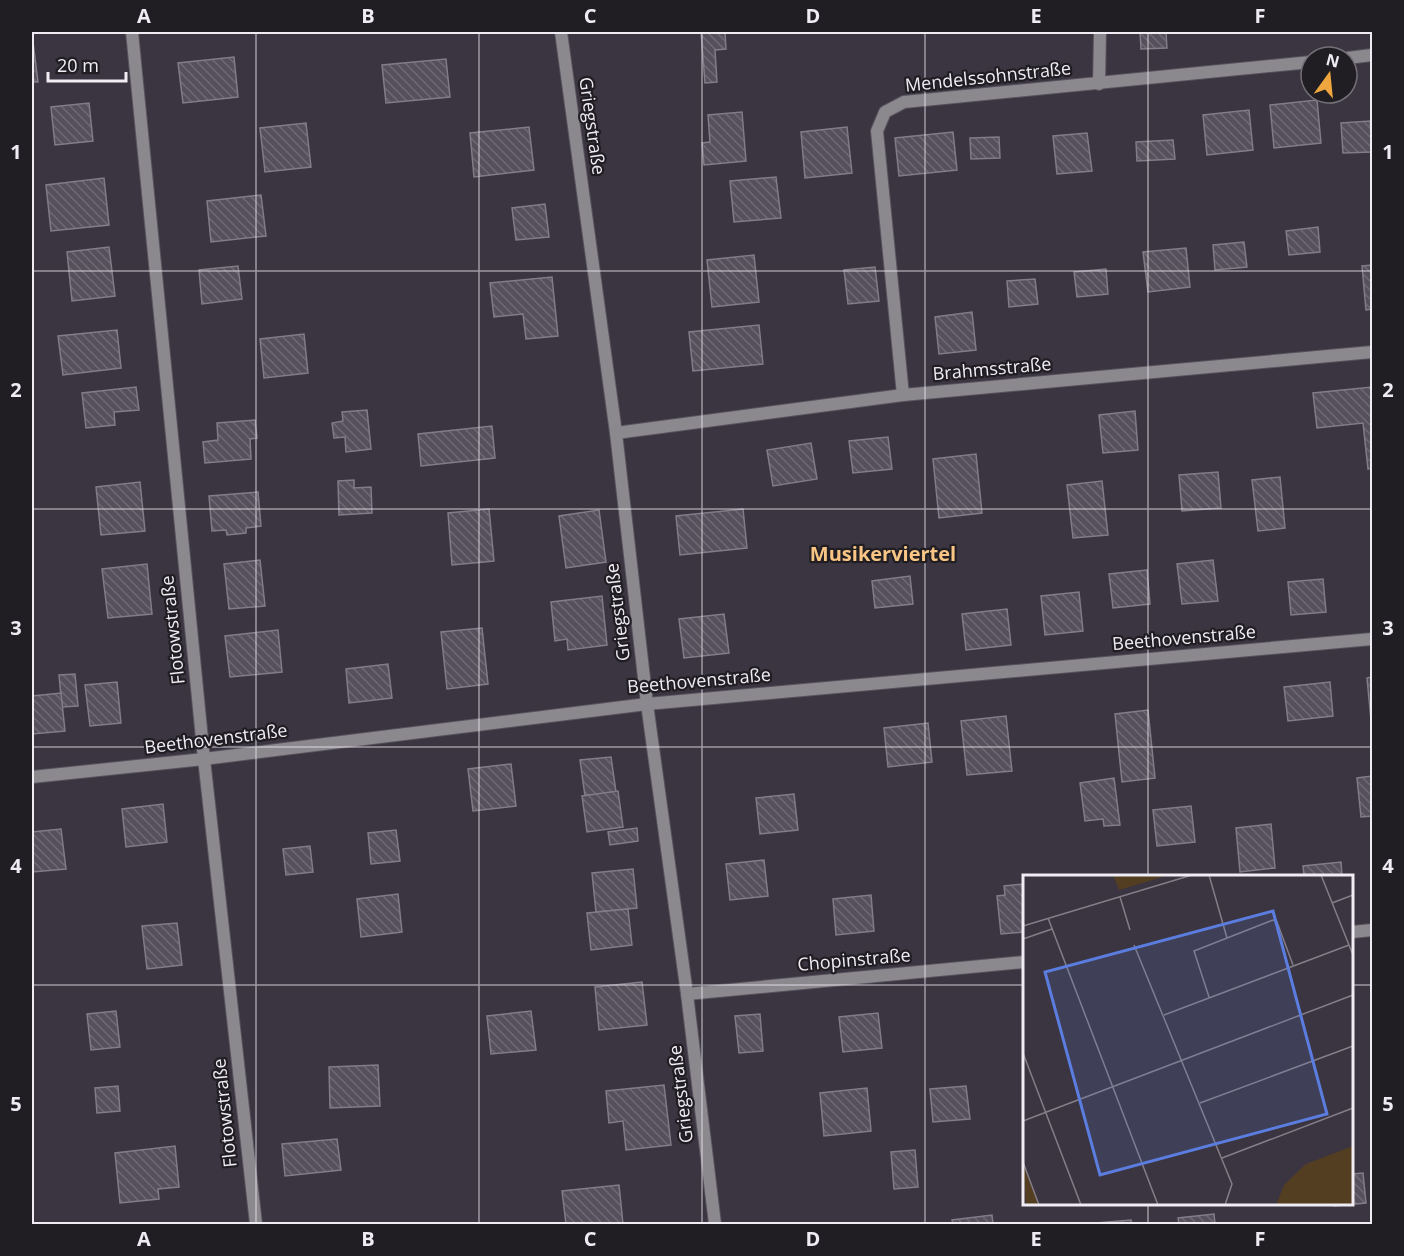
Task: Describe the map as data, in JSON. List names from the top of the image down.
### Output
{
  "streets": {
    "street": [
      "Mendelssohnstraße",
      "Griegstraße",
      "Brahmsstraße",
      "Flotowstraße",
      "Beethovenstraße",
      "Chopinstraße"
    ]
  },
  "crossings": [
    ["Mendelssohnstraße", "Brahmsstraße"],
    ["Griegstraße", "Brahmsstraße"],
    ["Griegstraße", "Beethovenstraße"],
    ["Griegstraße", "Chopinstraße"],
    ["Flotowstraße", "Beethovenstraße"]
  ],
  "districts": ["Musikerviertel"],
  "scale_bar": "20 m",
  "north": "top",
  "grid": {
    "columns": [
      "A",
      "B",
      "C",
      "D",
      "E",
      "F"
    ],
    "rows": [
      "1",
      "2",
      "3",
      "4",
      "5"
    ]
  }
}
